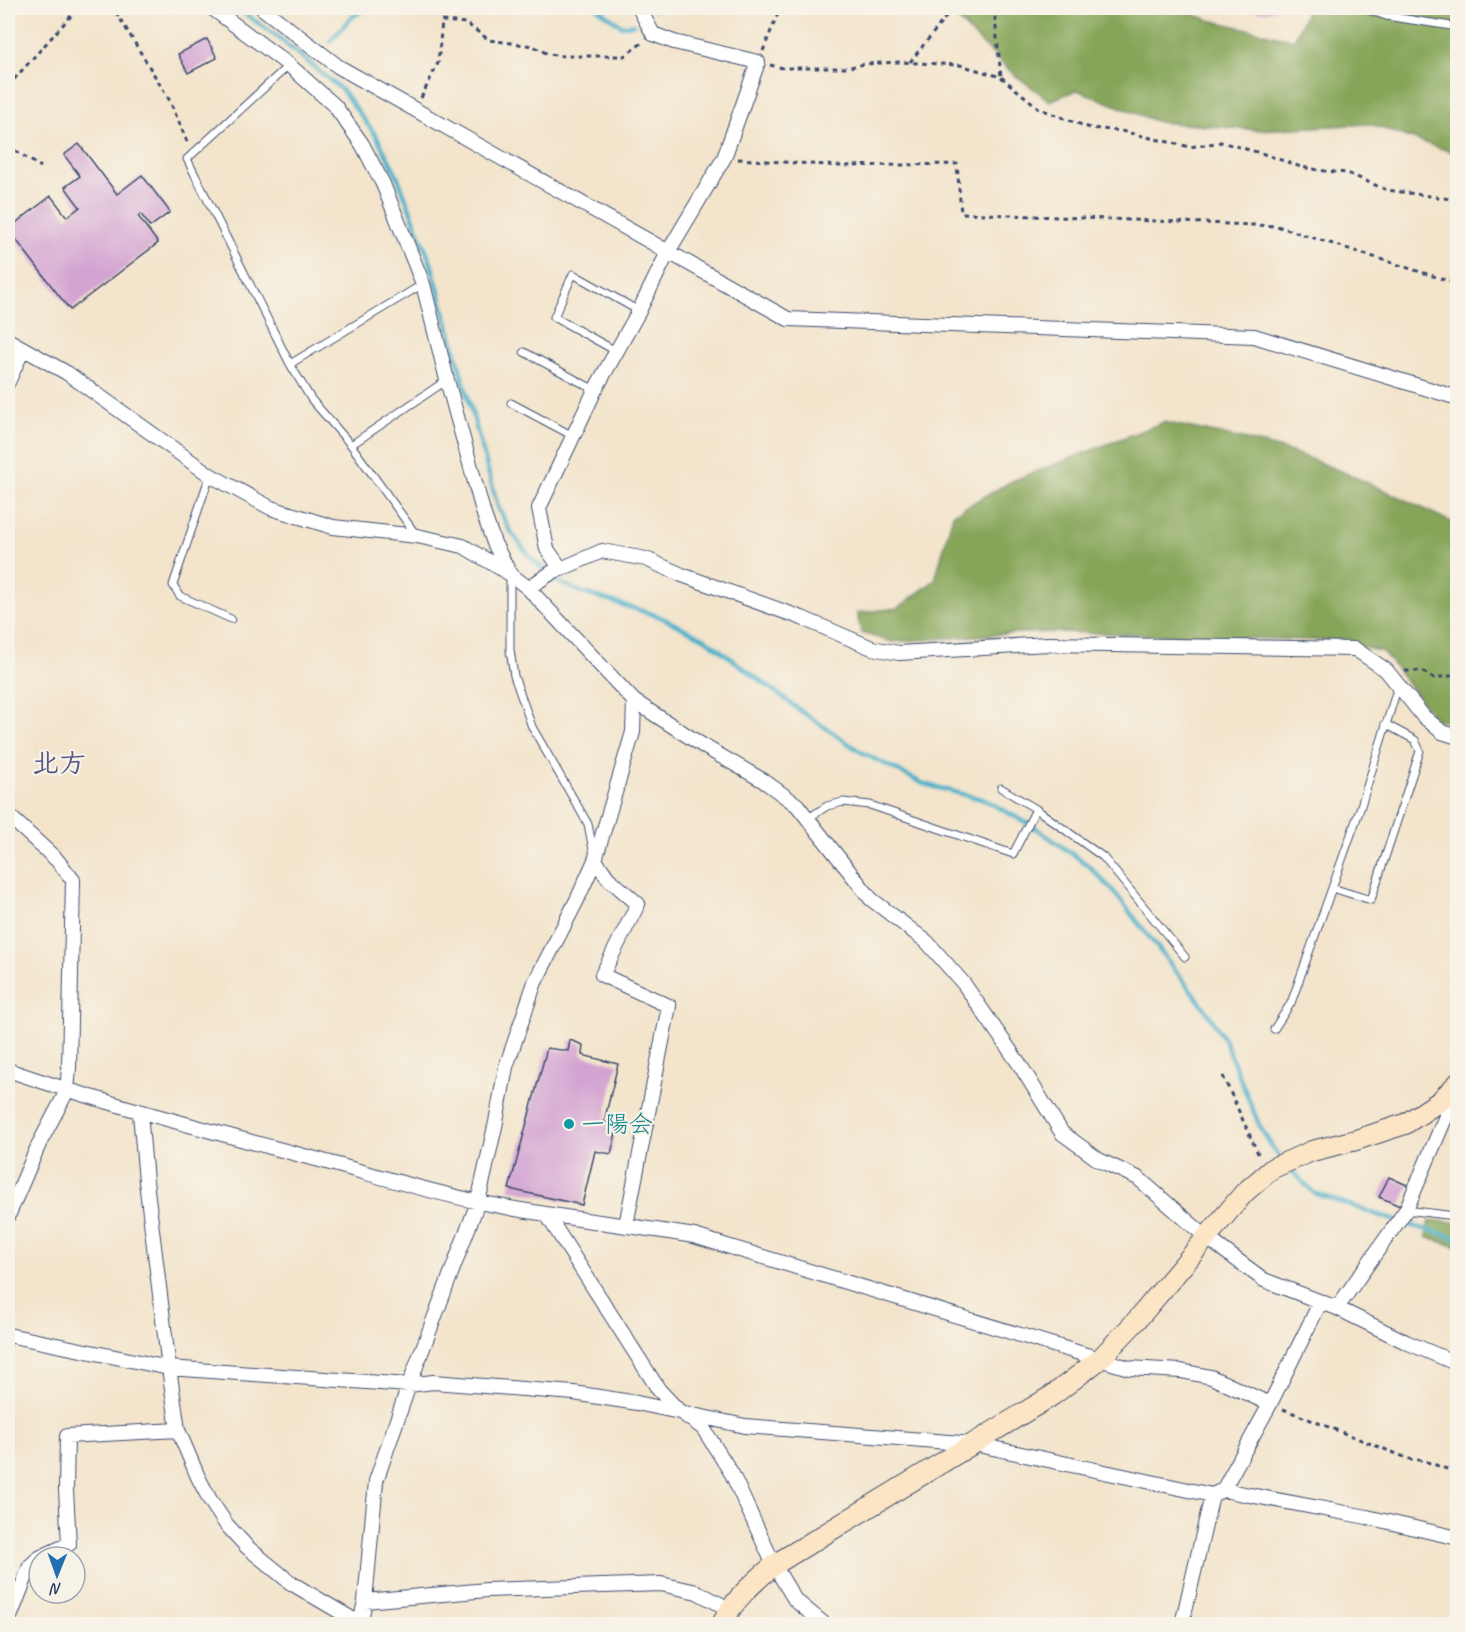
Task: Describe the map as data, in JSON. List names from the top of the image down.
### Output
{
  "districts": ["北方"],
  "places": ["一陽会"],
  "north": "bottom"
}
